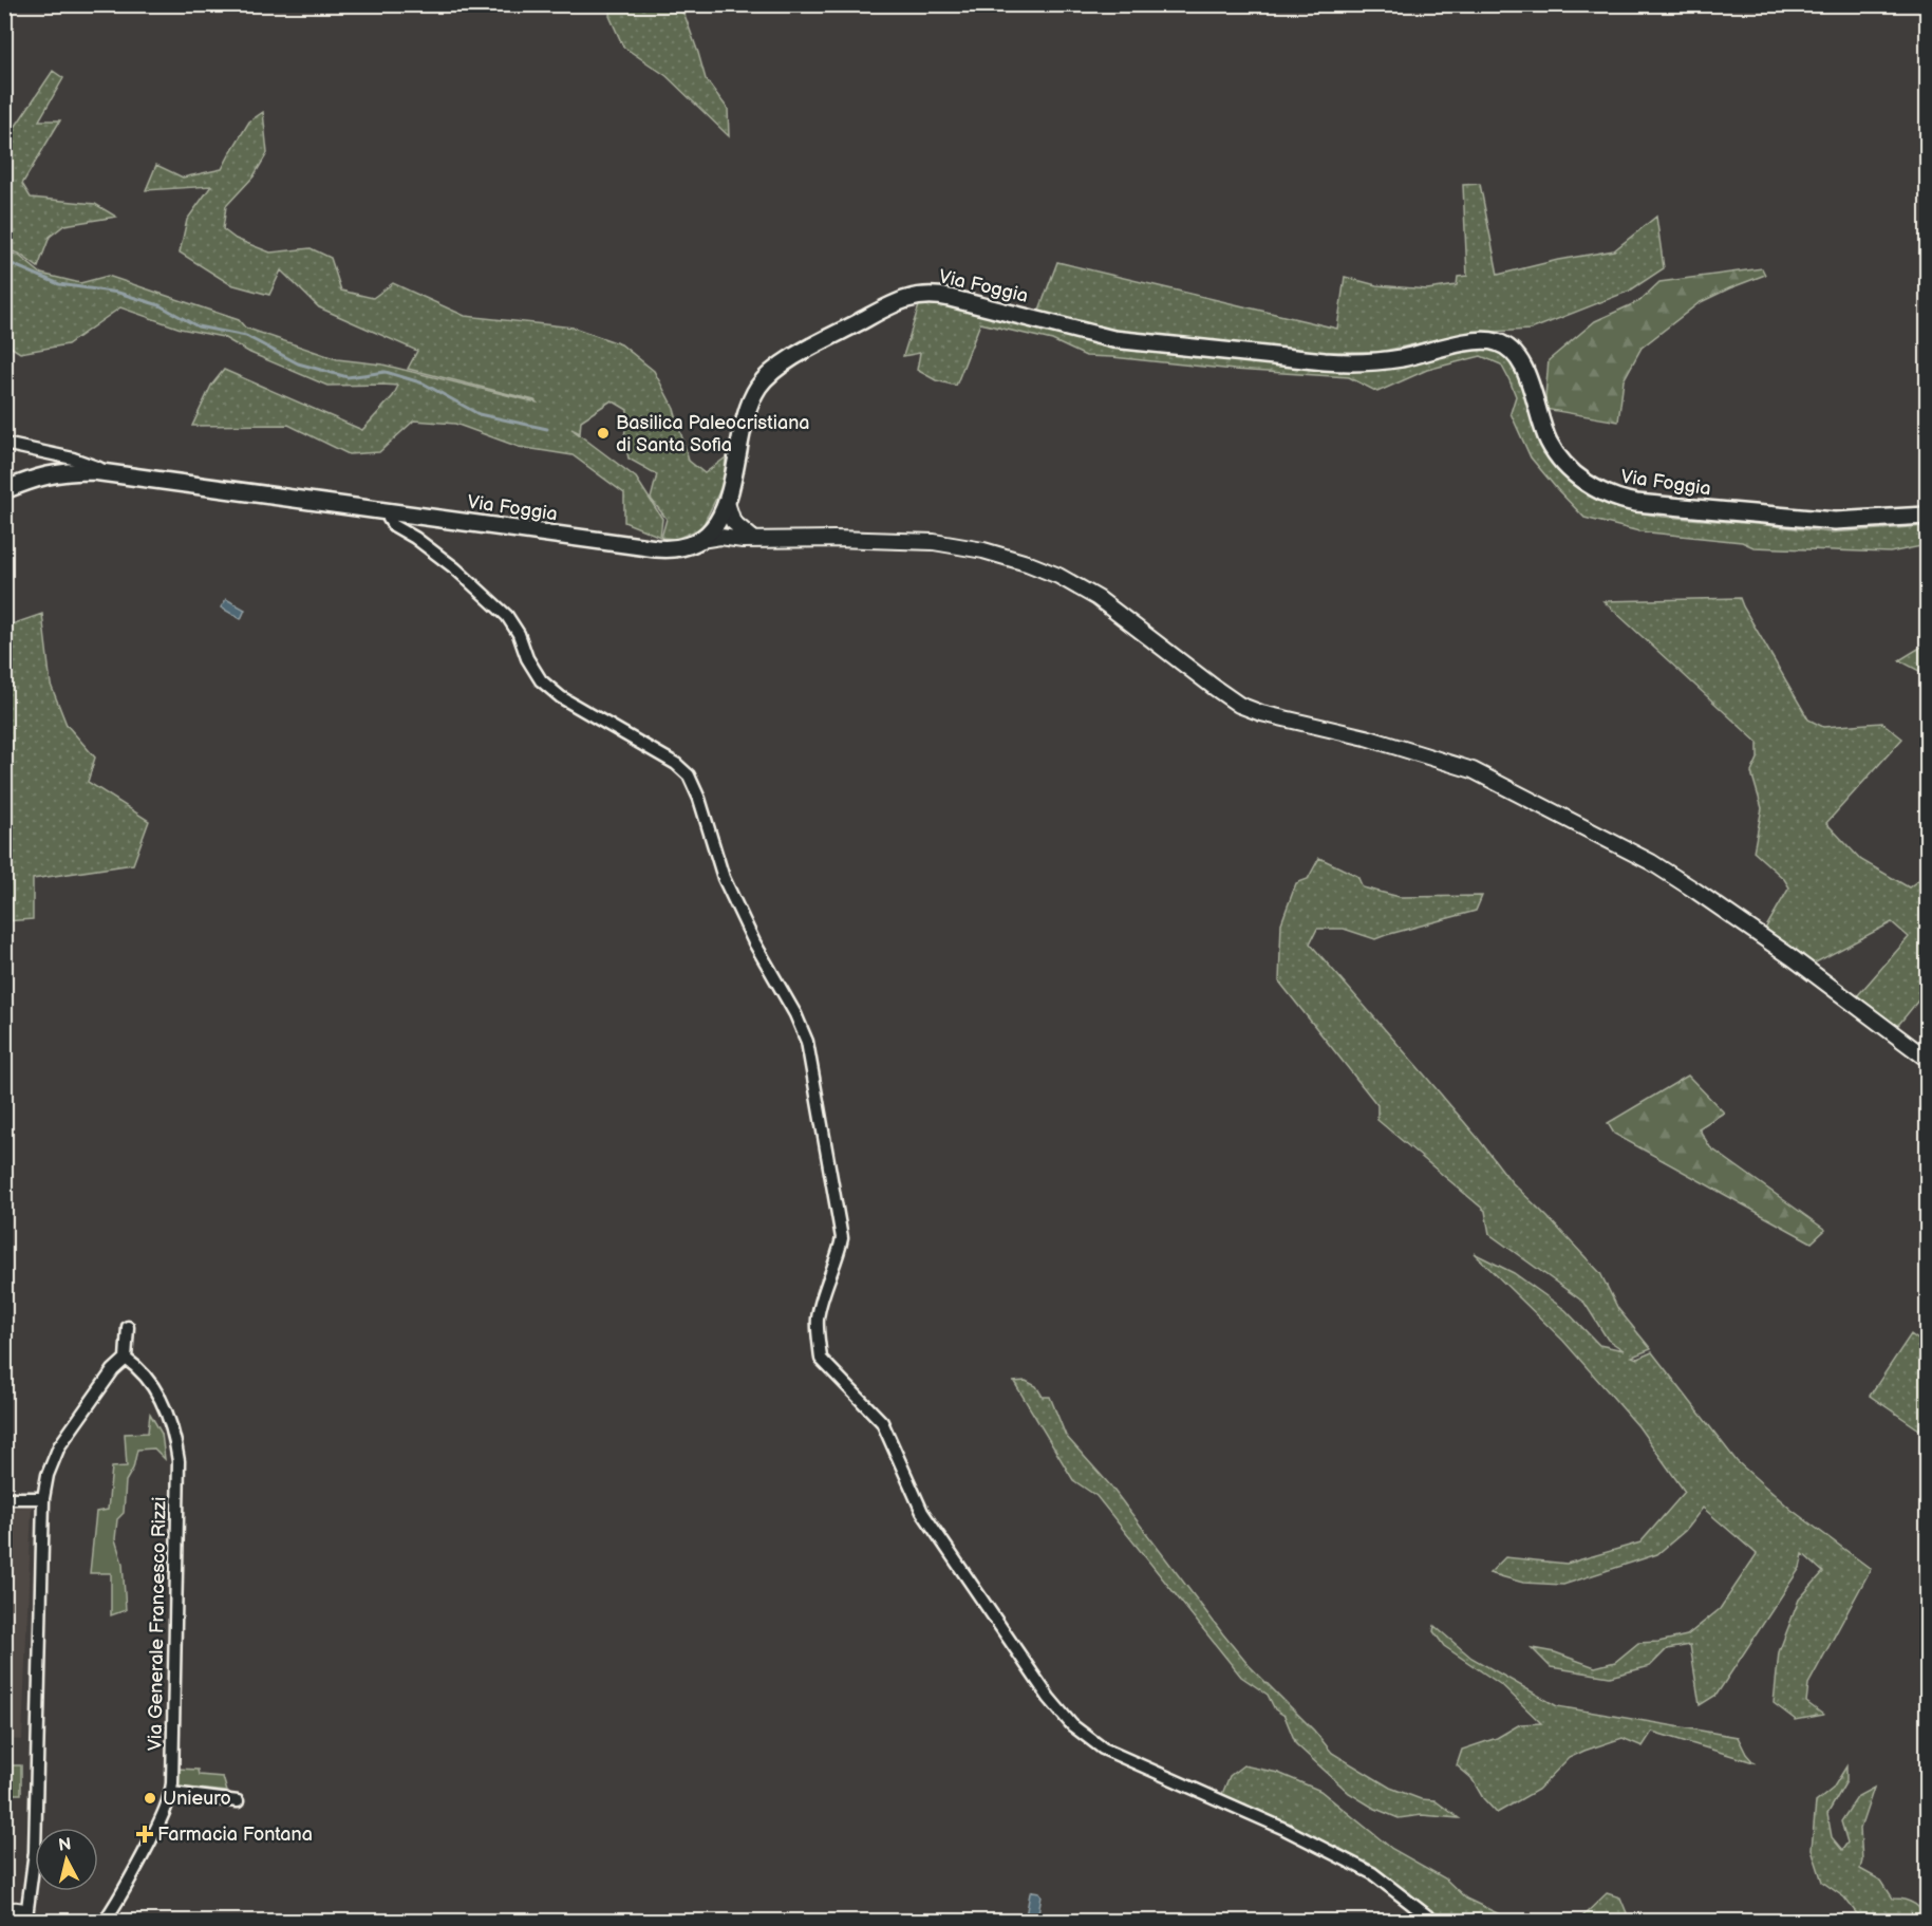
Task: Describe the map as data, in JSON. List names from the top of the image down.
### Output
{
  "streets": {
    "main road": ["Via Foggia"],
    "street": ["Via Generale Francesco Rizzi"]
  },
  "places": {
    "other": ["Basilica Paleocristiana di Santa Sofia", "Unieuro"],
    "health": ["Farmacia Fontana"]
  },
  "north": "top"
}
